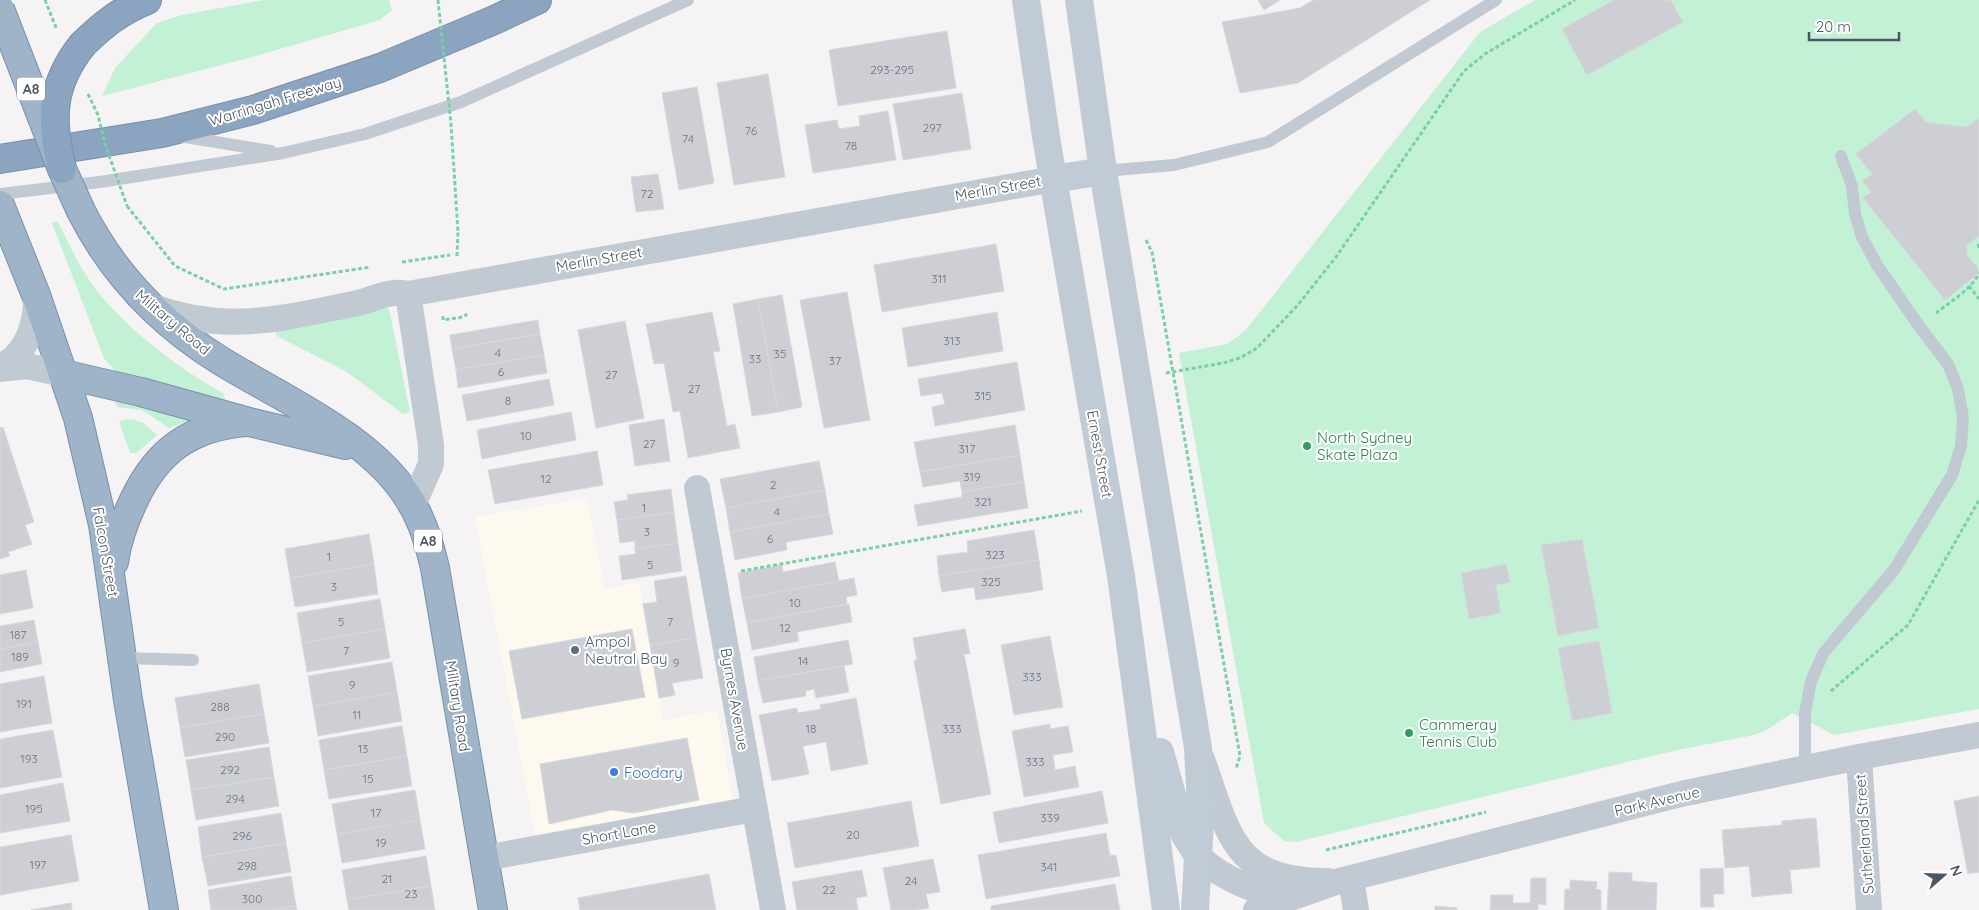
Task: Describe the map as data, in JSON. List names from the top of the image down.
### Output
{
  "streets": {
    "highway": [
      "A8",
      "Warringah Freeway",
      "Military Road",
      "Falcon Street"
    ],
    "main road": ["Ernest Street"],
    "street": [
      "Merlin Street",
      "Byrnes Avenue",
      "Park Avenue",
      "Short Lane",
      "Sutherland Street"
    ]
  },
  "crossings": [
    ["A8", "Military Road"],
    ["Merlin Street", "Military Road"],
    ["Merlin Street", "Ernest Street"],
    ["Military Road", "Short Lane"],
    ["Byrnes Avenue", "Short Lane"],
    ["Park Avenue", "Sutherland Street"]
  ],
  "places": [
    "North Sydney Skate Plaza",
    "Ampol Neutral Bay",
    "Cammeray Tennis Club",
    "Foodary"
  ],
  "house_numbers": [
    "293-295",
    "297",
    "76",
    "74",
    "78",
    "72",
    "311",
    "313",
    "4",
    "35",
    "33",
    "37",
    "6",
    "27",
    "27",
    "315",
    "8",
    "10",
    "27",
    "317",
    "319",
    "12",
    "2",
    "321",
    "1",
    "4",
    "3",
    "6",
    "323",
    "1",
    "5",
    "325",
    "3",
    "10",
    "5",
    "7",
    "12",
    "187",
    "7",
    "189",
    "14",
    "9",
    "333",
    "9",
    "191",
    "288",
    "11",
    "18",
    "333",
    "290",
    "13",
    "193",
    "333",
    "292",
    "15",
    "294",
    "195",
    "17",
    "339",
    "20",
    "296",
    "19",
    "197",
    "298",
    "341",
    "21",
    "24",
    "22",
    "23",
    "300"
  ],
  "scale_bar": "20 m",
  "north": "right"
}
